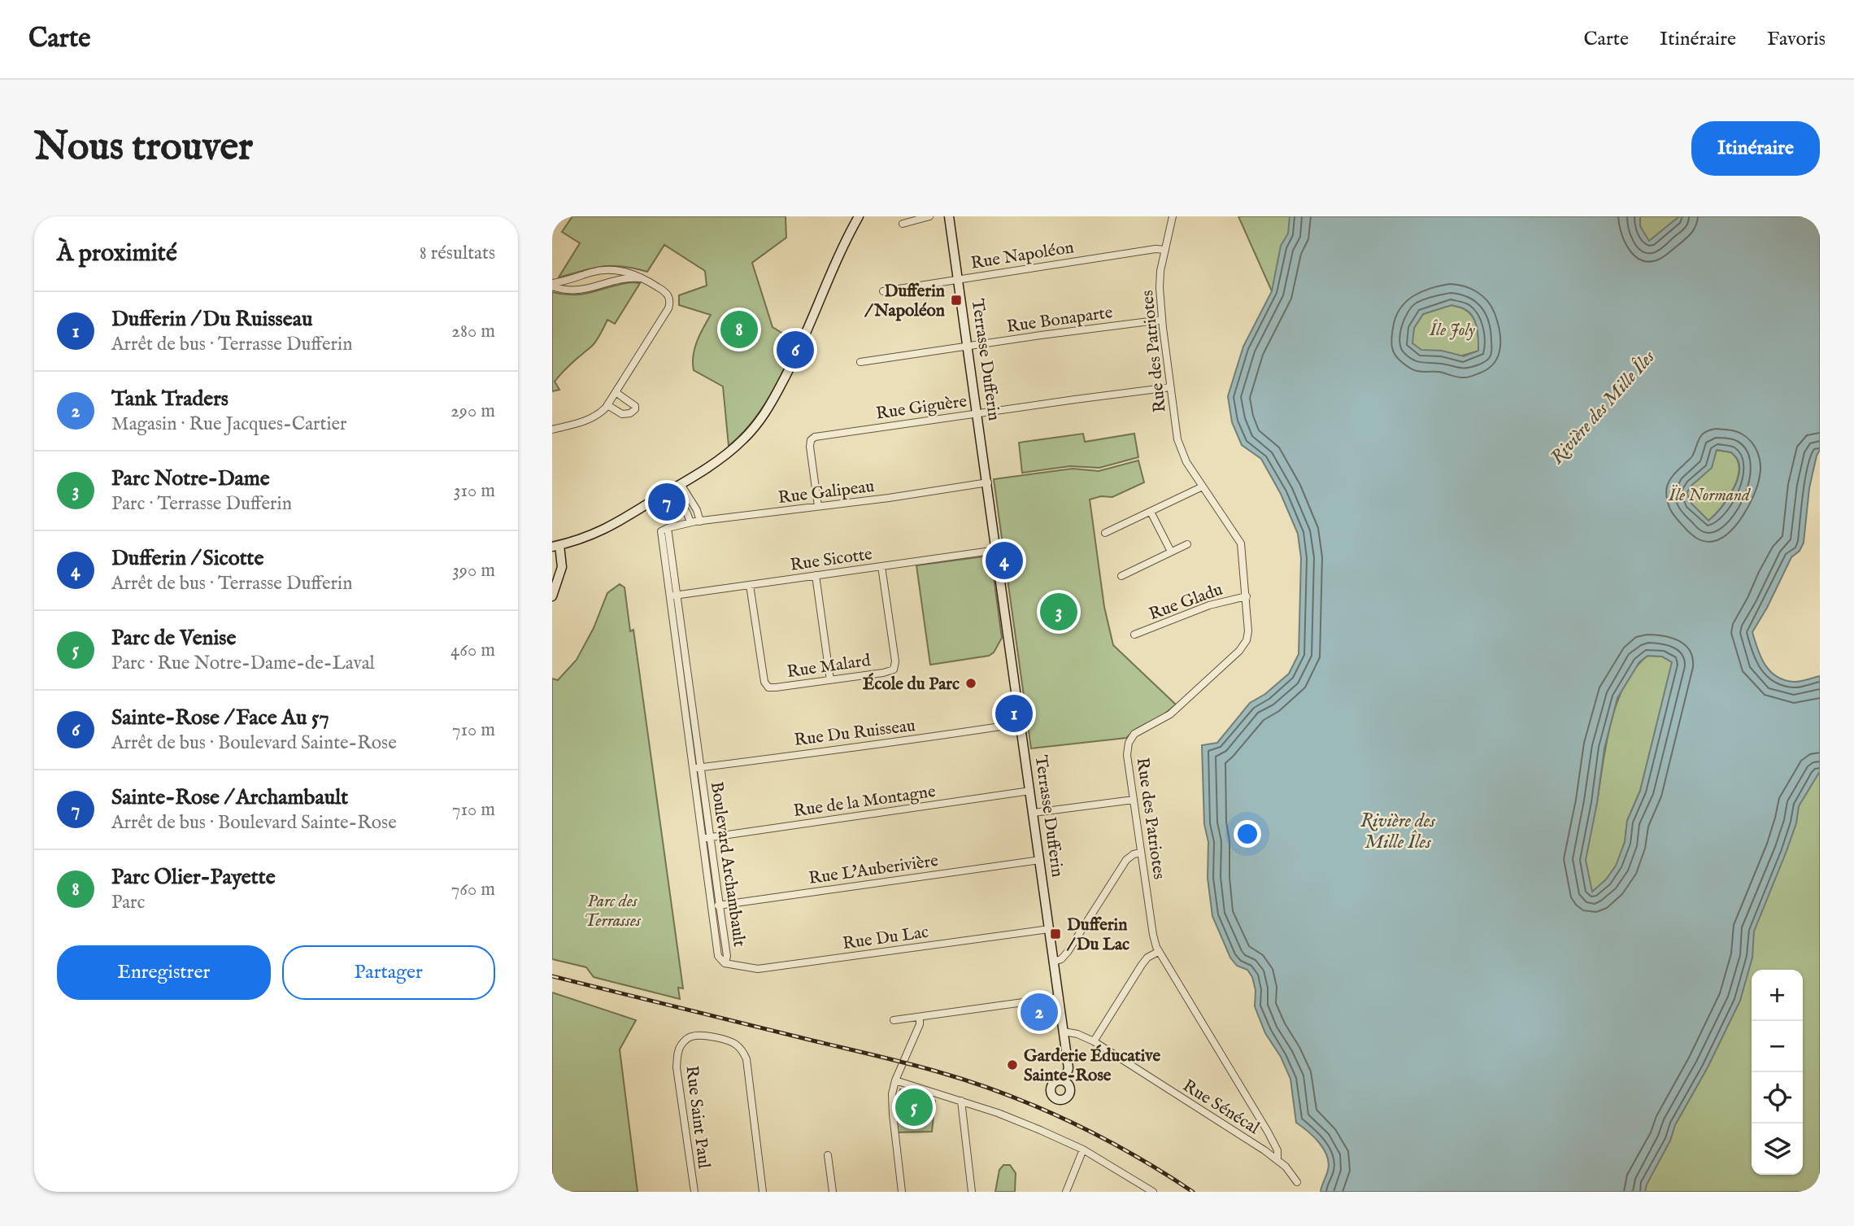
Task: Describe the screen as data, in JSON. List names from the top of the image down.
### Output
{
  "streets": {
    "street": [
      "Rue Napoléon",
      "Rue Bonaparte",
      "Rue des Patriotes",
      "Terrasse Dufferin",
      "Rue Giguère",
      "Rue Galipeau",
      "Rue Sicotte",
      "Rue Gladu",
      "Rue Malard",
      "Rue Du Ruisseau",
      "Rue de la Montagne",
      "Boulevard Archambault",
      "Rue L'Auberivière",
      "Rue Du Lac",
      "Rue Sénécal",
      "Rue Saint Paul"
    ]
  },
  "crossings": [
    ["Rue Napoléon", "Rue des Patriotes"],
    ["Rue Napoléon", "Terrasse Dufferin"],
    ["Rue Bonaparte", "Rue des Patriotes"],
    ["Rue Bonaparte", "Terrasse Dufferin"],
    ["Rue des Patriotes", "Rue Giguère"],
    ["Rue des Patriotes", "Rue Gladu"],
    ["Rue des Patriotes", "Rue Sénécal"],
    ["Terrasse Dufferin", "Rue Giguère"],
    ["Terrasse Dufferin", "Rue Galipeau"],
    ["Terrasse Dufferin", "Rue Sicotte"],
    ["Terrasse Dufferin", "Rue Du Ruisseau"],
    ["Terrasse Dufferin", "Rue de la Montagne"],
    ["Terrasse Dufferin", "Rue L'Auberivière"],
    ["Terrasse Dufferin", "Rue Du Lac"],
    ["Terrasse Dufferin", "Rue Sénécal"],
    ["Rue Giguère", "Rue Galipeau"],
    ["Rue Galipeau", "Boulevard Archambault"],
    ["Rue Sicotte", "Rue Malard"],
    ["Rue Sicotte", "Boulevard Archambault"],
    ["Rue Du Ruisseau", "Boulevard Archambault"],
    ["Rue de la Montagne", "Boulevard Archambault"],
    ["Boulevard Archambault", "Rue L'Auberivière"],
    ["Boulevard Archambault", "Rue Du Lac"]
  ],
  "water": ["Rivière des Mille Îles"],
  "parks": ["Île Joly", "Ïle Normand", "Parc des Terrasses"],
  "places": {
    "transit": ["Dufferin / Napoléon", "Dufferin / Du Lac"],
    "other": ["École du Parc", "Garderie Éducative Sainte-Rose"]
  },
  "page": {
    "header": "Carte",
    "nav": ["Carte", "Itinéraire", "Favoris"],
    "buttons": [
      "Itinéraire",
      ["Enregistrer", "Partager"]
    ],
    "title": "Nous trouver",
    "heading": ["À proximité", "8 résultats"],
    "list": [
      {
        "mark": "1",
        "name": "Dufferin / Du Ruisseau",
        "note": "Arrêt de bus · Terrasse Dufferin",
        "value": "280 m"
      },
      {
        "mark": "2",
        "name": "Tank Traders",
        "note": "Magasin · Rue Jacques-Cartier",
        "value": "290 m"
      },
      {
        "mark": "3",
        "name": "Parc Notre-Dame",
        "note": "Parc · Terrasse Dufferin",
        "value": "310 m"
      },
      {
        "mark": "4",
        "name": "Dufferin / Sicotte",
        "note": "Arrêt de bus · Terrasse Dufferin",
        "value": "390 m"
      },
      {
        "mark": "5",
        "name": "Parc de Venise",
        "note": "Parc · Rue Notre-Dame-de-Laval",
        "value": "460 m"
      },
      {
        "mark": "6",
        "name": "Sainte-Rose / Face Au 57",
        "note": "Arrêt de bus · Boulevard Sainte-Rose",
        "value": "710 m"
      },
      {
        "mark": "7",
        "name": "Sainte-Rose / Archambault",
        "note": "Arrêt de bus · Boulevard Sainte-Rose",
        "value": "710 m"
      },
      {
        "mark": "8",
        "name": "Parc Olier-Payette",
        "note": "Parc",
        "value": "760 m"
      }
    ],
    "pins": [
      "8",
      "6",
      "7",
      "4",
      "3",
      "1",
      "2",
      "5"
    ],
    "map_buttons": ["+", "−"]
  }
}
